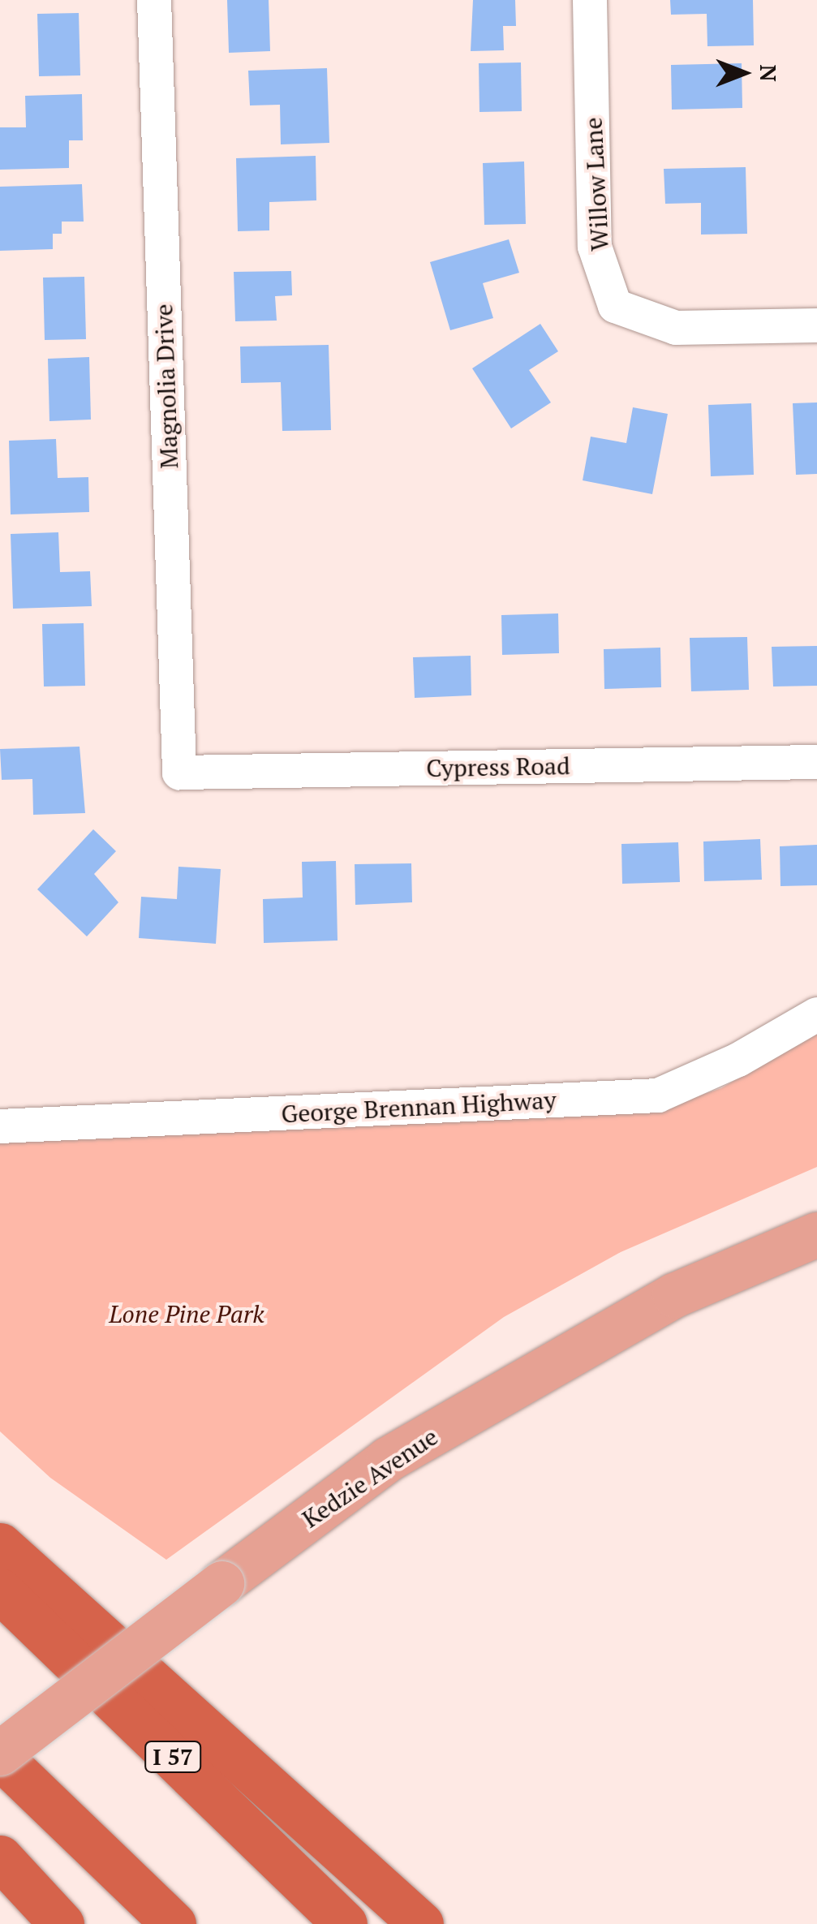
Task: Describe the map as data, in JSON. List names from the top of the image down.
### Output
{
  "streets": {
    "highway": ["I 57"],
    "main road": ["Kedzie Avenue"],
    "street": [
      "Willow Lane",
      "Magnolia Drive",
      "Cypress Road",
      "George Brennan Highway"
    ]
  },
  "crossings": [
    ["Magnolia Drive", "Cypress Road"]
  ],
  "parks": ["Lone Pine Park"],
  "north": "right"
}
